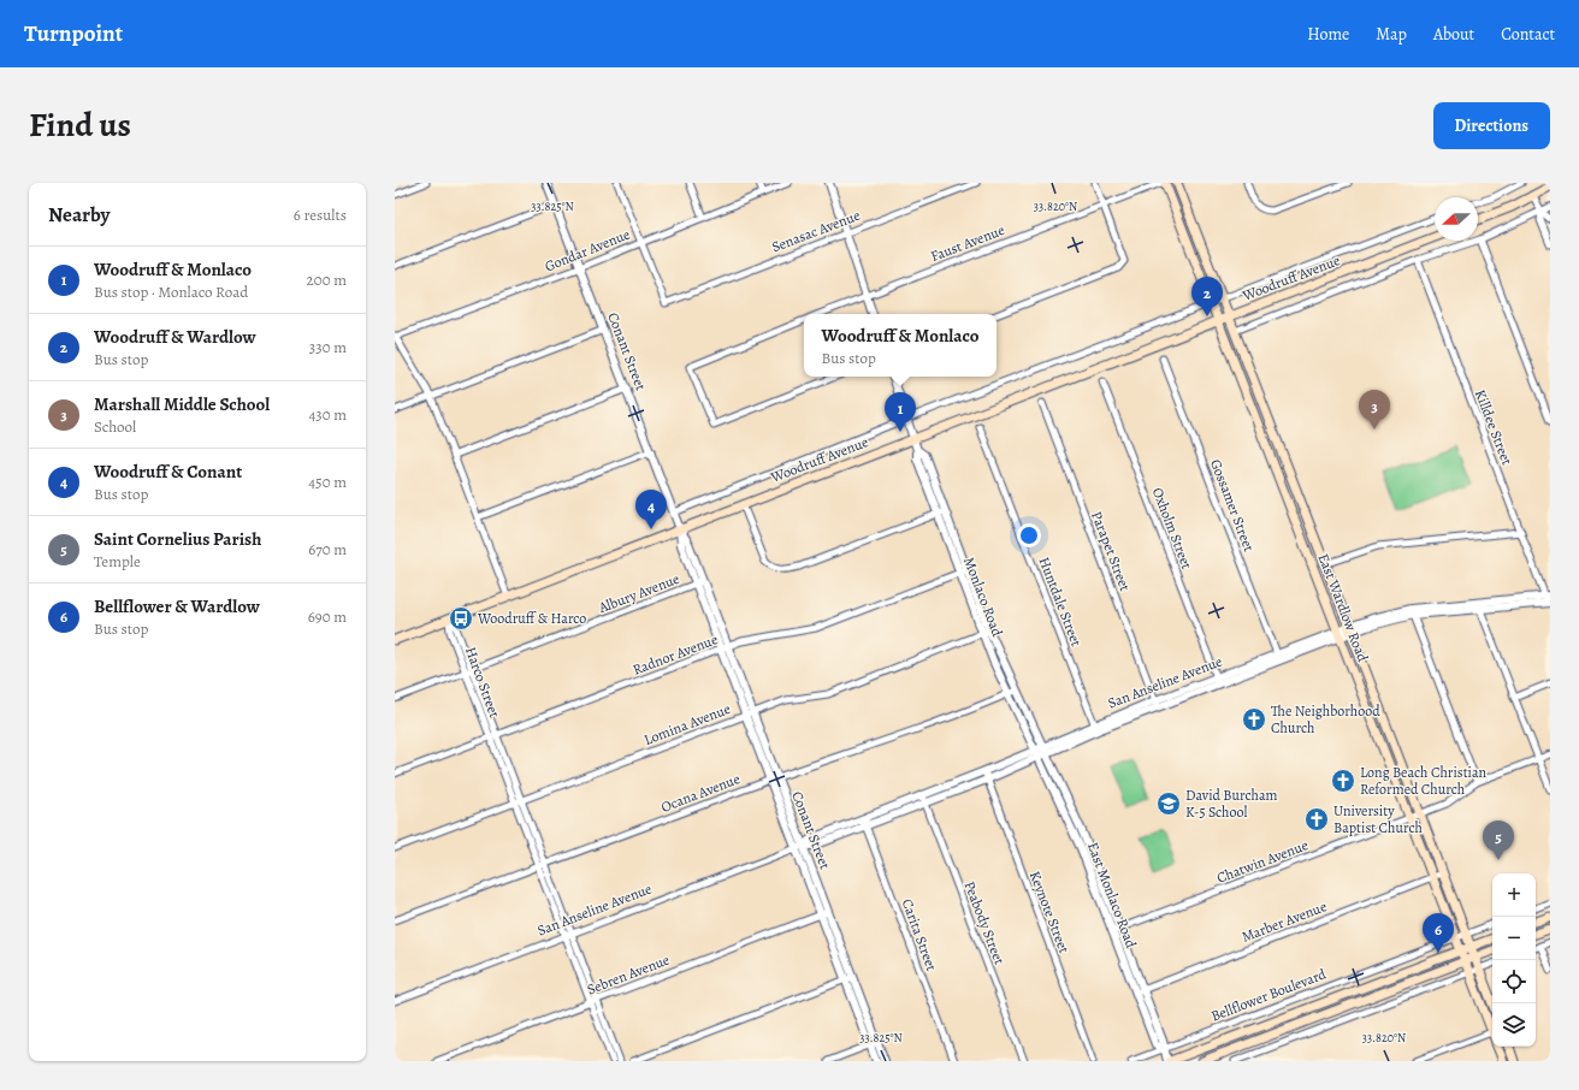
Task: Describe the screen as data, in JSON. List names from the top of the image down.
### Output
{
  "streets": {
    "main road": ["Woodruff Avenue", "East Wardlow Road", "Bellflower Boulevard"],
    "street": [
      "Senasac Avenue",
      "Faust Avenue",
      "Gondar Avenue",
      "Conant Street",
      "Killdee Street",
      "Gossamer Street",
      "Oxholm Street",
      "Parapet Street",
      "Albury Avenue",
      "Monlaco Road",
      "Huntdale Street",
      "Radnor Avenue",
      "Harco Street",
      "San Anseline Avenue",
      "Lomina Avenue",
      "Ocana Avenue",
      "Chatwin Avenue",
      "East Monlaco Road",
      "Keynote Street",
      "Marber Avenue",
      "Peabody Street",
      "Carita Street",
      "Sebren Avenue"
    ]
  },
  "crossings": [
    ["Senasac Avenue", "Gondar Avenue"],
    ["Faust Avenue", "East Wardlow Road"],
    ["Gondar Avenue", "Conant Street"],
    ["Woodruff Avenue", "Conant Street"],
    ["Woodruff Avenue", "Killdee Street"],
    ["Woodruff Avenue", "Monlaco Road"],
    ["Woodruff Avenue", "East Wardlow Road"],
    ["Woodruff Avenue", "Harco Street"],
    ["Conant Street", "Albury Avenue"],
    ["Conant Street", "Radnor Avenue"],
    ["Conant Street", "San Anseline Avenue"],
    ["Conant Street", "Lomina Avenue"],
    ["Conant Street", "Ocana Avenue"],
    ["Conant Street", "Sebren Avenue"],
    ["Killdee Street", "San Anseline Avenue"],
    ["Gossamer Street", "San Anseline Avenue"],
    ["Oxholm Street", "San Anseline Avenue"],
    ["Parapet Street", "San Anseline Avenue"],
    ["Albury Avenue", "Harco Street"],
    ["Monlaco Road", "Radnor Avenue"],
    ["Monlaco Road", "San Anseline Avenue"],
    ["Monlaco Road", "Lomina Avenue"],
    ["Monlaco Road", "Ocana Avenue"],
    ["Monlaco Road", "East Monlaco Road"],
    ["Huntdale Street", "San Anseline Avenue"],
    ["East Wardlow Road", "San Anseline Avenue"],
    ["East Wardlow Road", "Chatwin Avenue"],
    ["East Wardlow Road", "Marber Avenue"],
    ["East Wardlow Road", "Bellflower Boulevard"],
    ["Radnor Avenue", "Harco Street"],
    ["Harco Street", "San Anseline Avenue"],
    ["Harco Street", "Lomina Avenue"],
    ["Harco Street", "Ocana Avenue"],
    ["Harco Street", "Sebren Avenue"],
    ["San Anseline Avenue", "East Monlaco Road"],
    ["San Anseline Avenue", "Keynote Street"],
    ["San Anseline Avenue", "Peabody Street"],
    ["San Anseline Avenue", "Carita Street"],
    ["Chatwin Avenue", "East Monlaco Road"],
    ["East Monlaco Road", "Marber Avenue"],
    ["East Monlaco Road", "Bellflower Boulevard"]
  ],
  "places": {
    "bus stop": ["Woodruff & Harco"],
    "church": ["The Neighborhood Church", "Long Beach Christian Reformed Church", "University Baptist Church"],
    "school or university": ["David Burcham K-5 School"]
  },
  "north": "left",
  "page": {
    "header": "Turnpoint",
    "nav": [
      "Home",
      "Map",
      "About",
      "Contact"
    ],
    "title": "Find us",
    "buttons": "Directions",
    "heading": ["Nearby", "6 results"],
    "list": [
      {
        "mark": "1",
        "name": "Woodruff & Monlaco",
        "note": "Bus stop · Monlaco Road",
        "value": "200 m"
      },
      {
        "mark": "2",
        "name": "Woodruff & Wardlow",
        "note": "Bus stop",
        "value": "330 m"
      },
      {
        "mark": "3",
        "name": "Marshall Middle School",
        "note": "School",
        "value": "430 m"
      },
      {
        "mark": "4",
        "name": "Woodruff & Conant",
        "note": "Bus stop",
        "value": "450 m"
      },
      {
        "mark": "5",
        "name": "Saint Cornelius Parish",
        "note": "Temple",
        "value": "670 m"
      },
      {
        "mark": "6",
        "name": "Bellflower & Wardlow",
        "note": "Bus stop",
        "value": "690 m"
      }
    ],
    "pins": [
      "2",
      "3",
      "1",
      "4",
      "5",
      "6"
    ],
    "popup": ["Woodruff & Monlaco", "Bus stop"],
    "map_buttons": ["+", "−"]
  },
  "coordinates": ["33.825°N", "33.820°N"]
}
